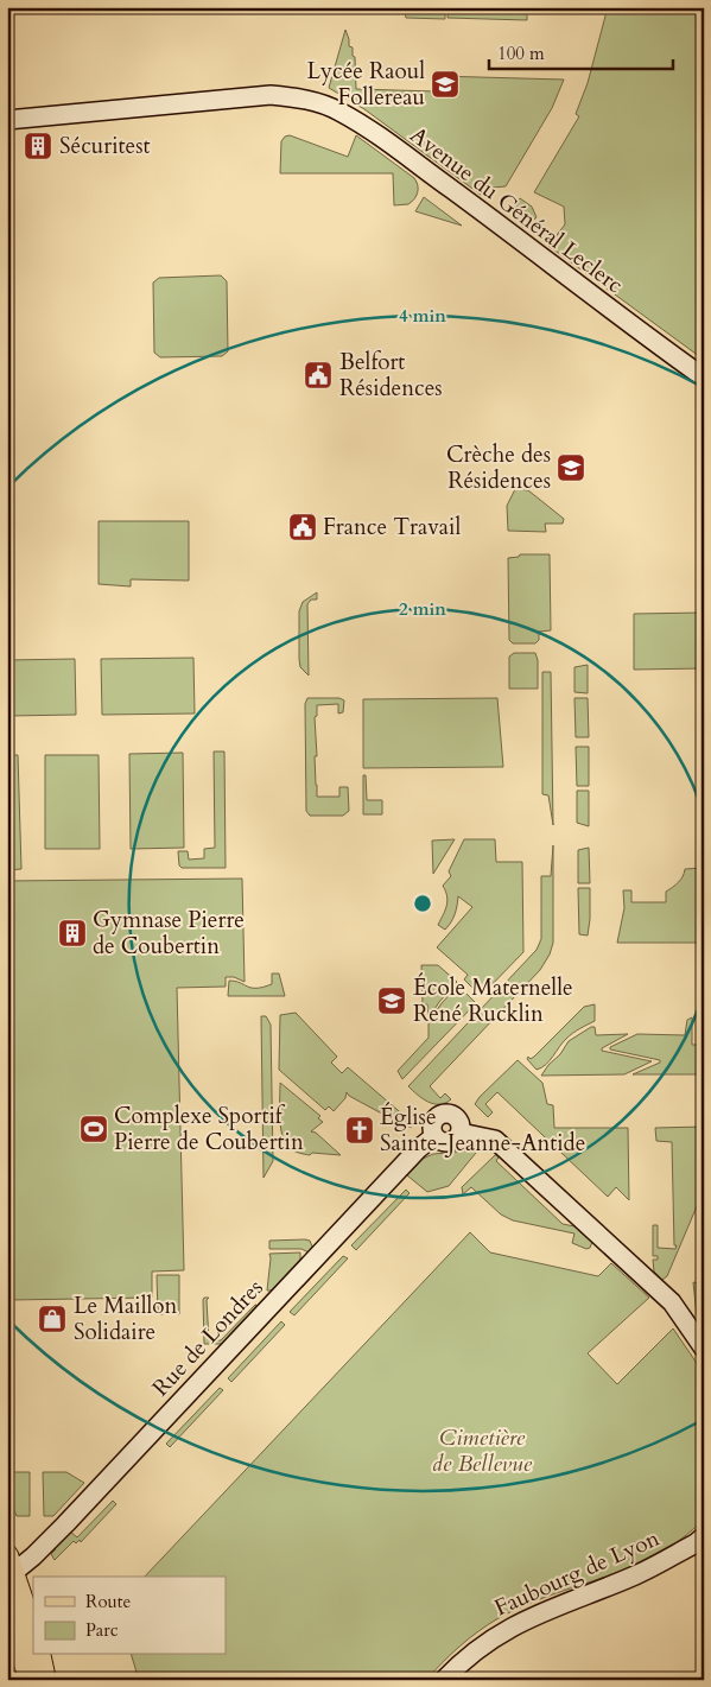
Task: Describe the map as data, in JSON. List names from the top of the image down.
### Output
{
  "streets": {
    "street": ["Avenue du Général Leclerc", "Rue de Londres", "Faubourg de Lyon"]
  },
  "parks": ["Cimetière de Bellevue"],
  "places": {
    "school or university": ["Lycée Raoul Follereau", "Crèche des Résidences", "École Maternelle René Rucklin"],
    "building": ["Sécuritest", "Gymnase Pierre de Coubertin"],
    "public building": ["Belfort Résidences", "France Travail"],
    "sports": ["Complexe Sportif Pierre de Coubertin"],
    "church": ["Église Sainte-Jeanne-Antide"],
    "shop": ["Le Maillon Solidaire"]
  },
  "legend": ["Route", "Parc"],
  "scale_bar": "100 m",
  "rings": ["4 min", "2 min"]
}
